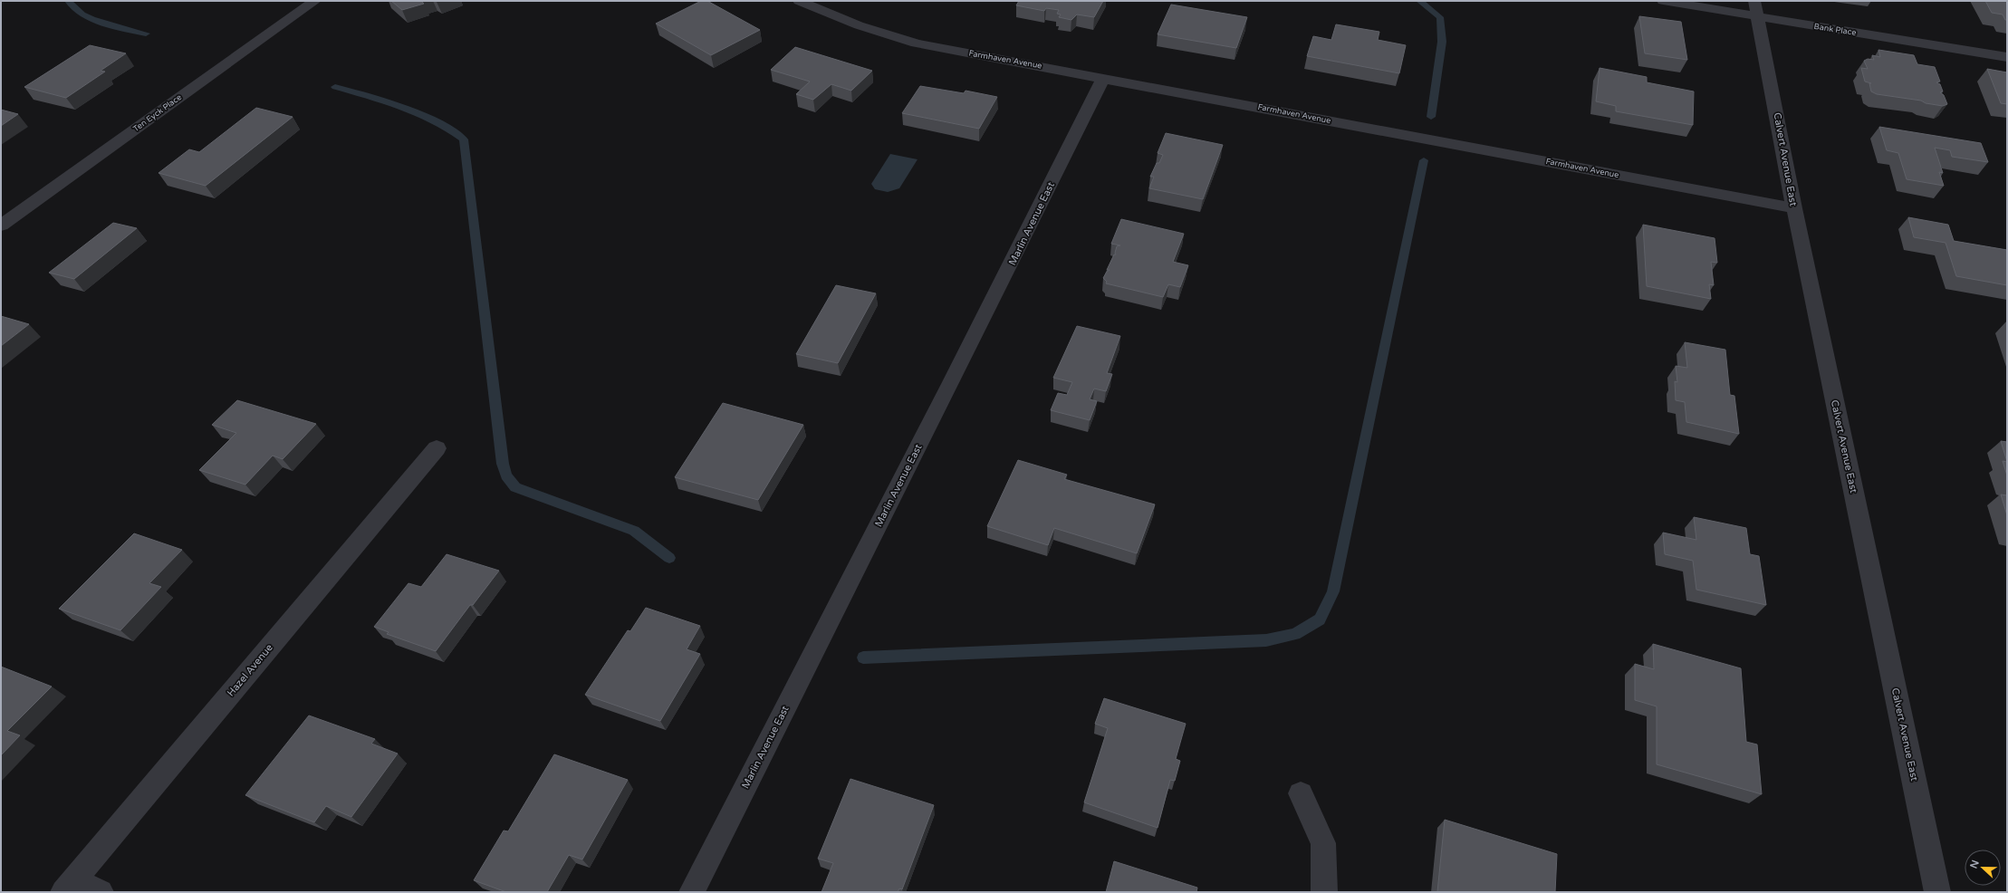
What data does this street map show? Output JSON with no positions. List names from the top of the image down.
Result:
{
  "streets": {
    "street": [
      "Bank Place",
      "Farmhaven Avenue",
      "Ten Eyck Place",
      "Calvert Avenue East",
      "Marlin Avenue East",
      "Hazel Avenue"
    ]
  },
  "crossings": [
    ["Bank Place", "Calvert Avenue East"],
    ["Farmhaven Avenue", "Calvert Avenue East"],
    ["Farmhaven Avenue", "Marlin Avenue East"]
  ],
  "north": "left"
}
